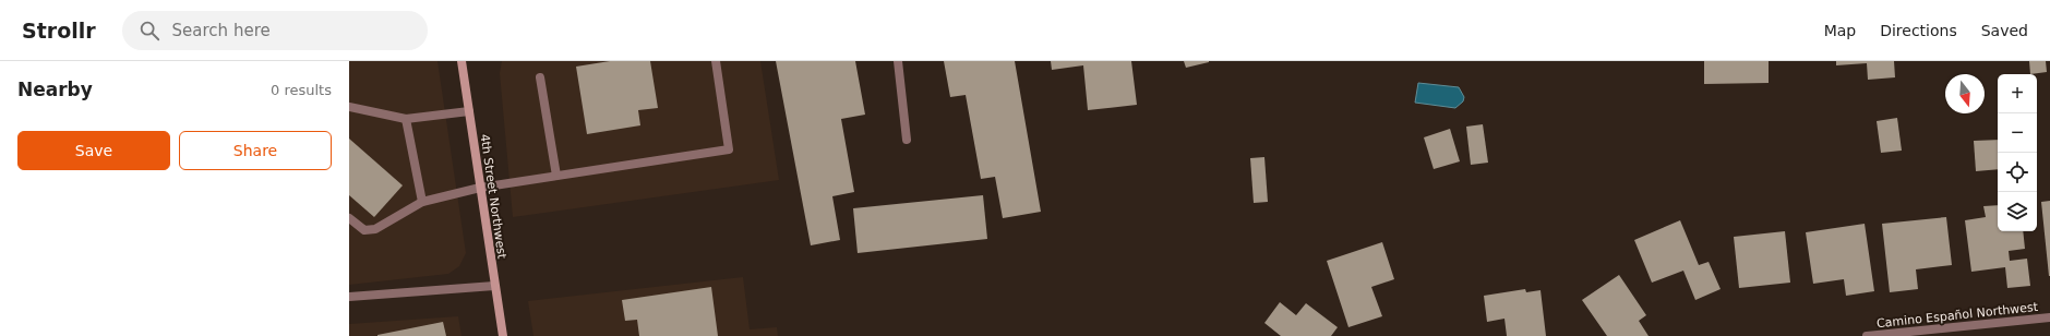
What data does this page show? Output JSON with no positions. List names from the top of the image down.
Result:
{
  "streets": {
    "main road": ["4th Street Northwest"],
    "street": ["Camino Español Northwest"]
  },
  "north": "bottom",
  "page": {
    "header": "Strollr",
    "search": "Search here",
    "nav": ["Map", "Directions", "Saved"],
    "heading": ["Nearby", "0 results"],
    "map_buttons": ["+", "−"],
    "buttons": ["Save", "Share"]
  }
}
